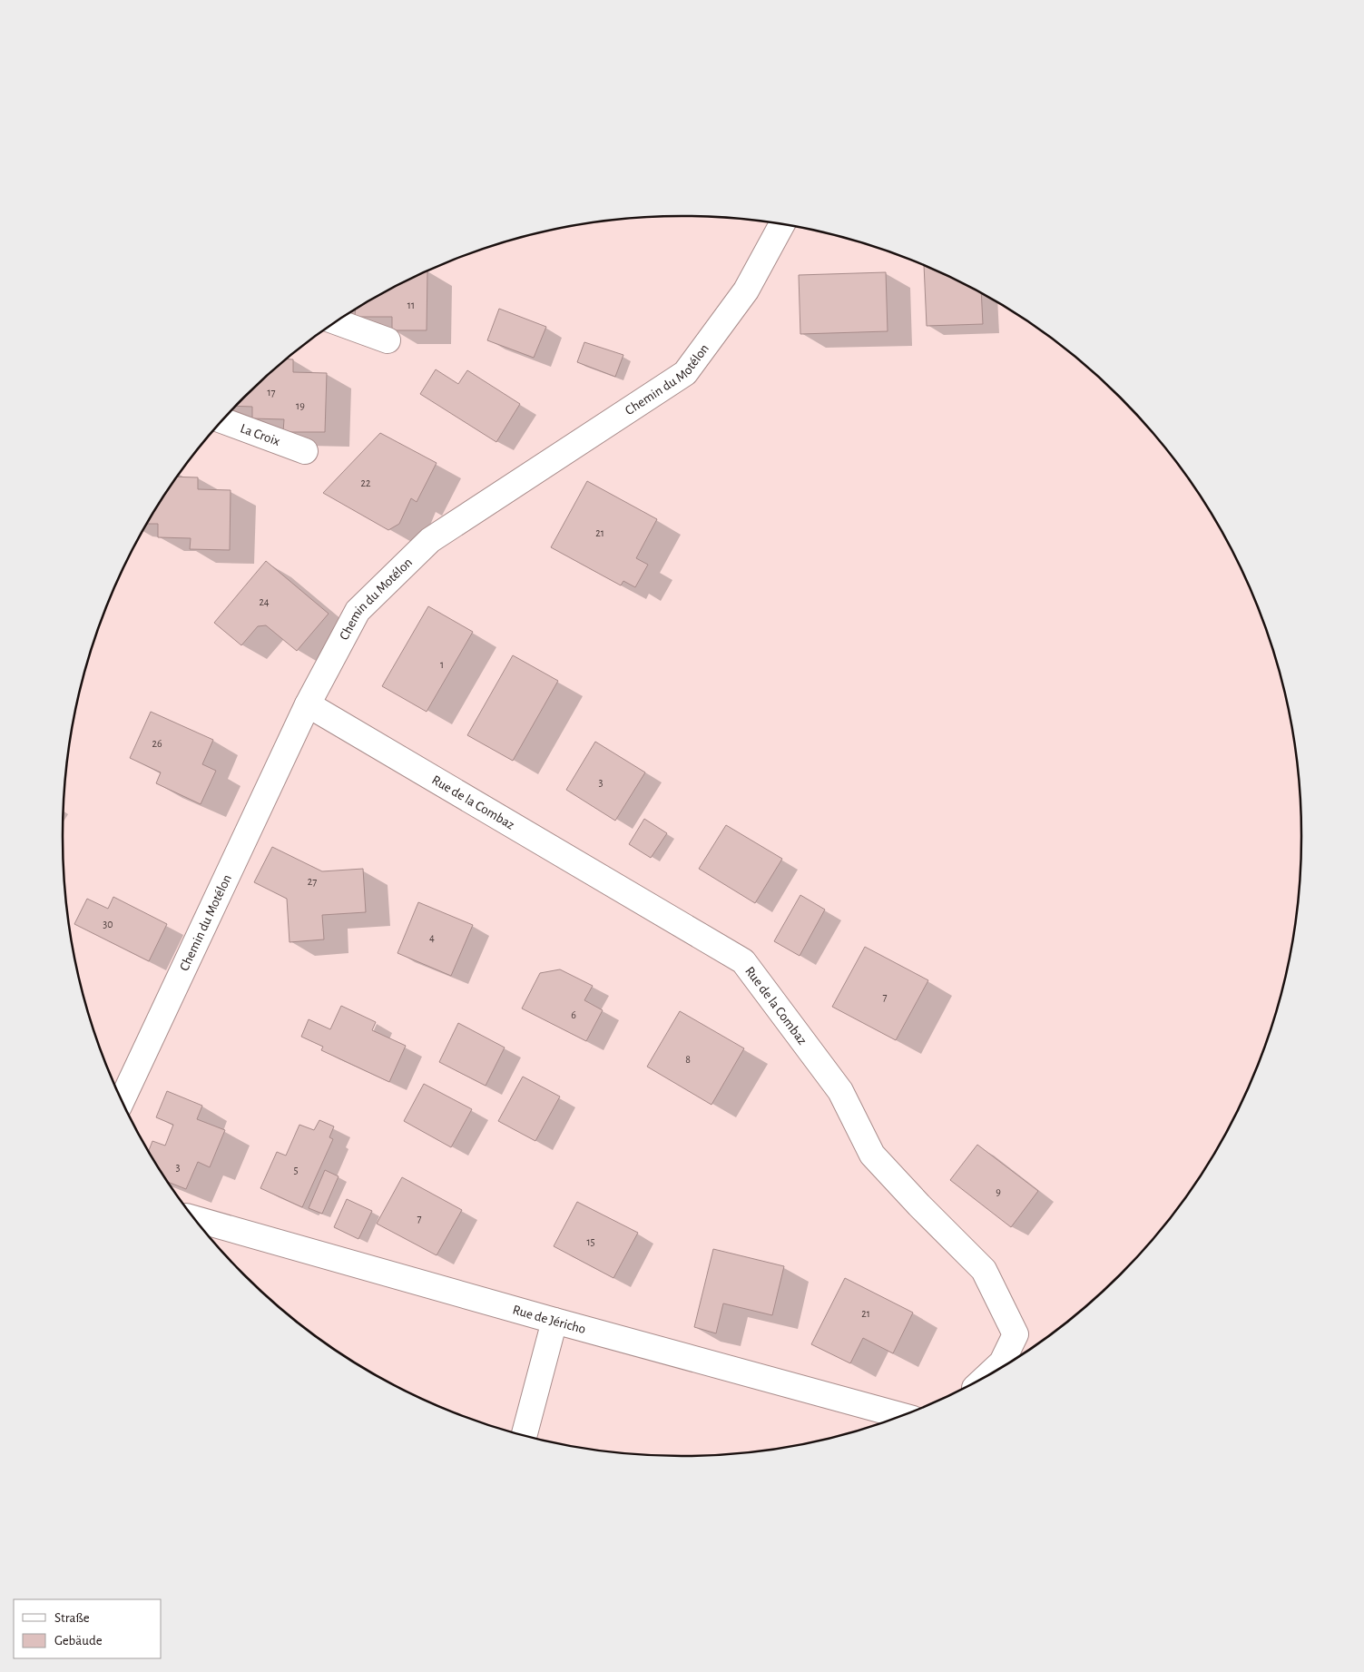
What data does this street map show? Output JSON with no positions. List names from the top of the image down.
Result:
{
  "streets": {
    "street": [
      "Chemin du Motélon",
      "La Croix",
      "Rue de la Combaz",
      "Rue de Jéricho"
    ]
  },
  "crossings": [
    ["Chemin du Motélon", "Rue de la Combaz"]
  ],
  "house_numbers": [
    "11",
    "17",
    "19",
    "22",
    "21",
    "24",
    "1",
    "26",
    "3",
    "27",
    "30",
    "4",
    "7",
    "6",
    "8",
    "3",
    "5",
    "9",
    "7",
    "15",
    "21"
  ],
  "legend": ["Straße", "Gebäude"]
}
